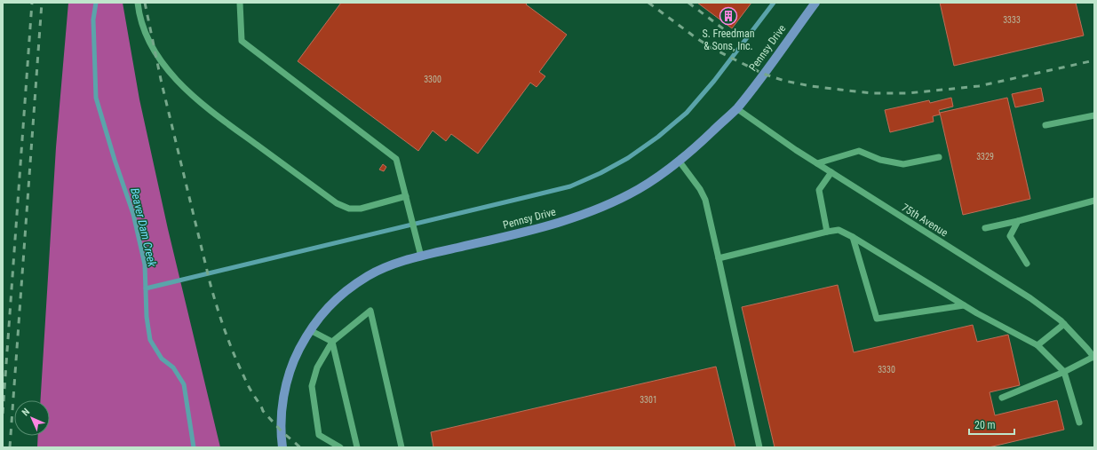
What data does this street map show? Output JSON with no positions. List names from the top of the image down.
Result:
{
  "streets": {
    "main road": ["Pennsy Drive"],
    "street": ["75th Avenue"]
  },
  "crossings": [
    ["Pennsy Drive", "75th Avenue"]
  ],
  "water": ["Beaver Dam Creek"],
  "places": {
    "building": ["S. Freedman & Sons, Inc."]
  },
  "house_numbers": [
    "3333",
    "3300",
    "3329",
    "3330",
    "3301"
  ],
  "scale_bar": "20 m",
  "north": "top left"
}
